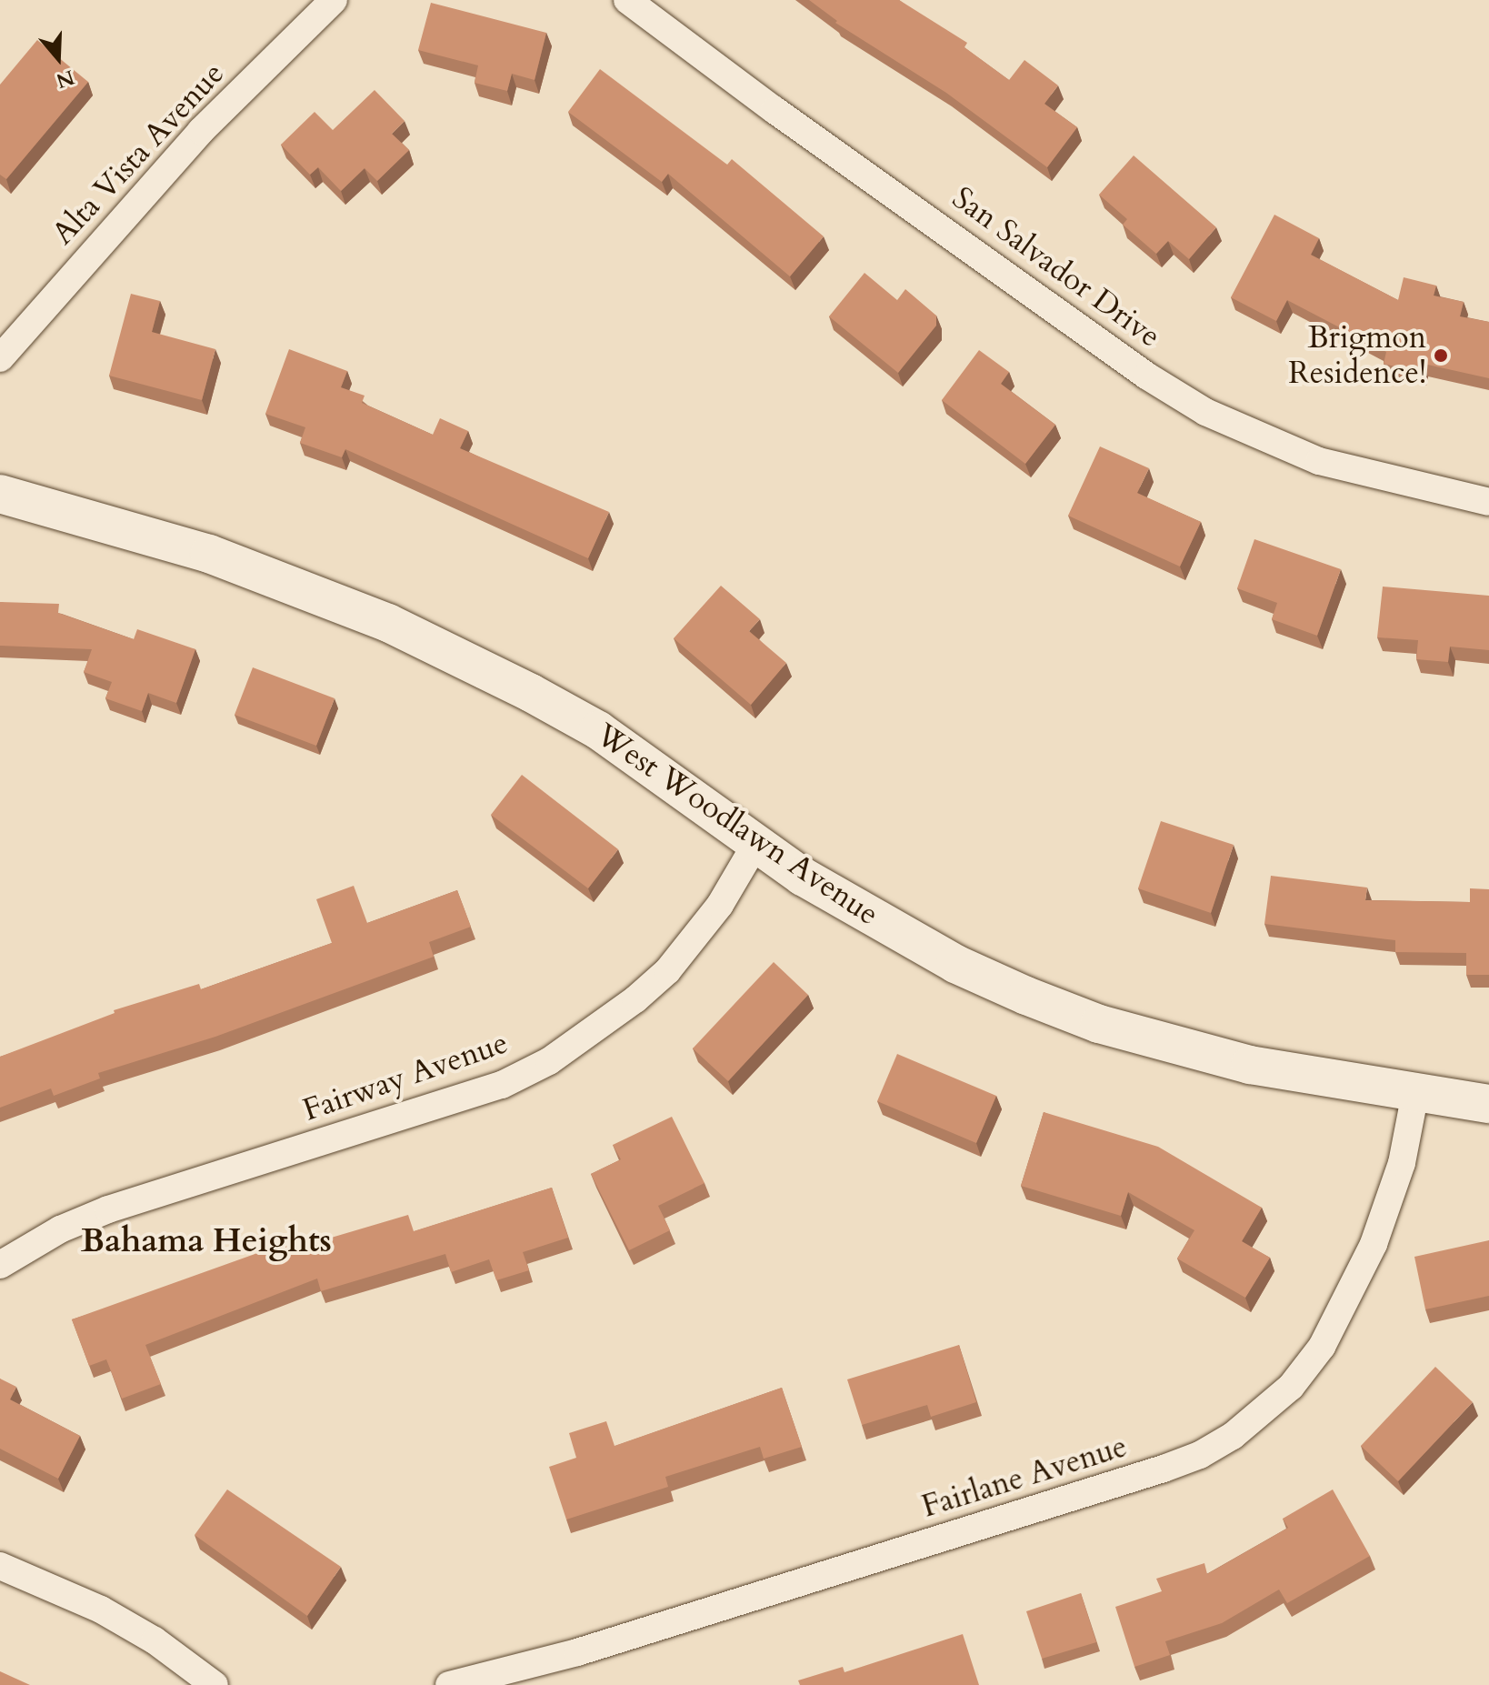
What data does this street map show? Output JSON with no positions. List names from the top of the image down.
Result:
{
  "streets": {
    "street": [
      "Alta Vista Avenue",
      "San Salvador Drive",
      "West Woodlawn Avenue",
      "Fairway Avenue",
      "Fairlane Avenue"
    ]
  },
  "crossings": [
    ["West Woodlawn Avenue", "Fairway Avenue"],
    ["West Woodlawn Avenue", "Fairlane Avenue"]
  ],
  "districts": ["Bahama Heights"],
  "places": ["Brigmon Residence!"],
  "north": "bottom"
}
